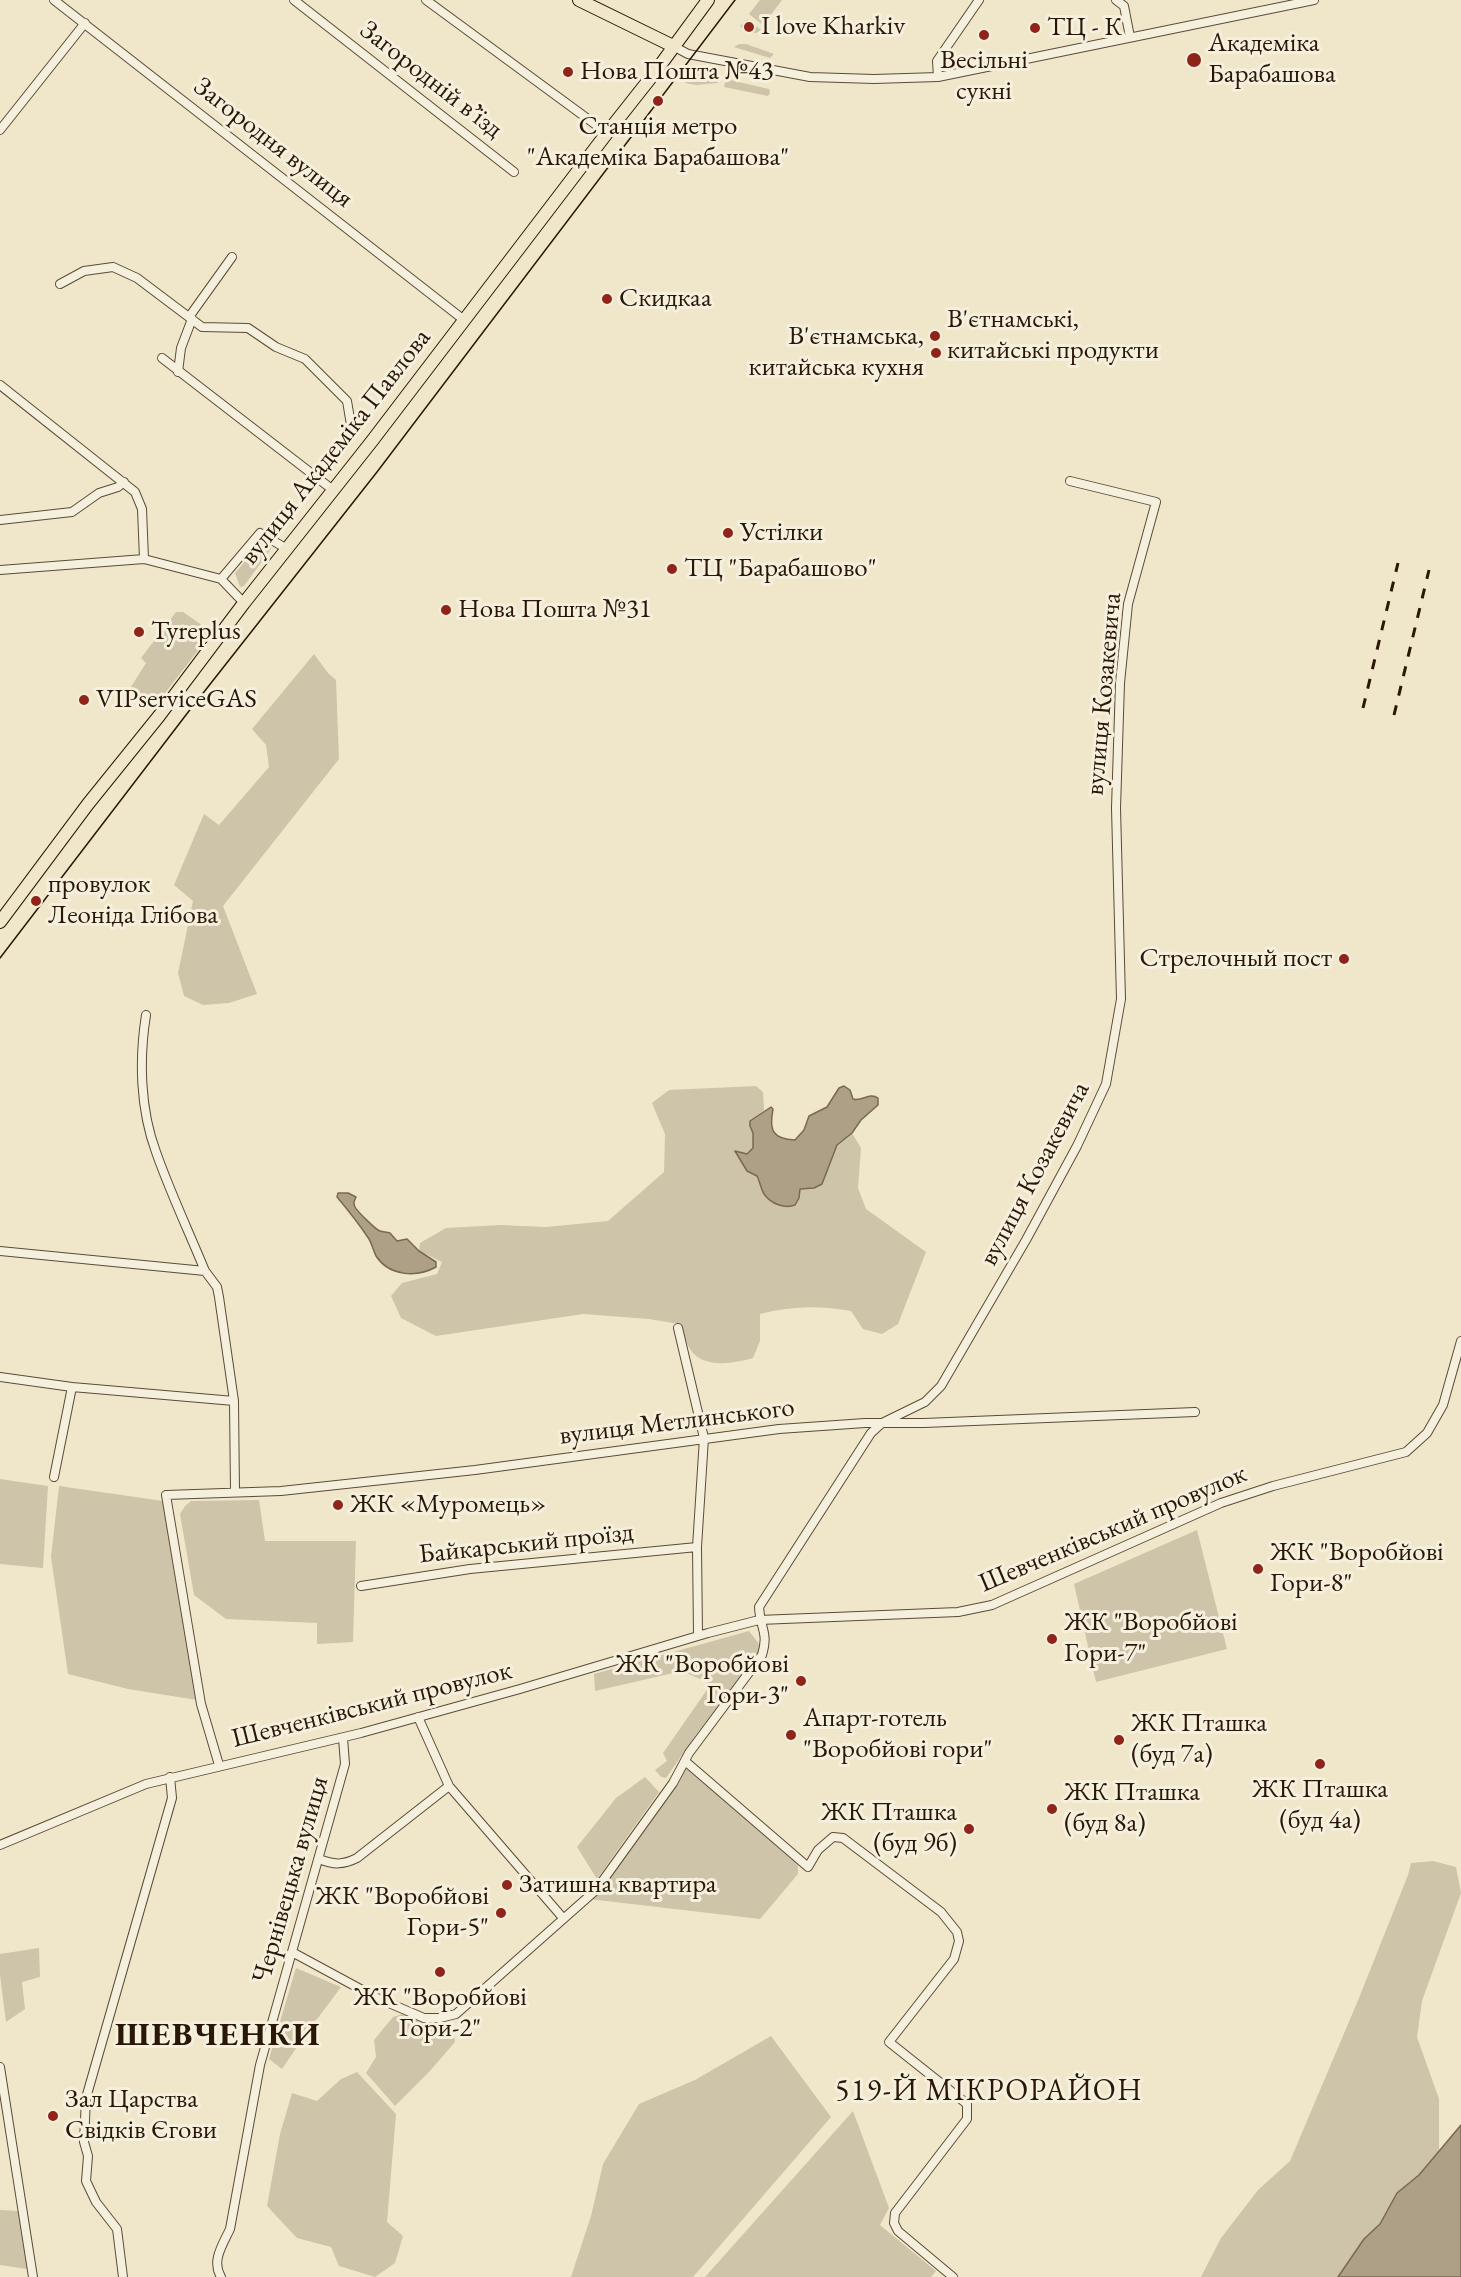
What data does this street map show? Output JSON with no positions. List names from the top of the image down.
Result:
{
  "streets": {
    "main road": ["вулиця Академіка Павлова"],
    "street": [
      "Загородній вʼїзд",
      "Загородня вулиця",
      "вулиця Козакевича",
      "вулиця Метлинського",
      "Шевченківський провулок",
      "Байкарський проїзд",
      "Чернівецька вулиця"
    ]
  },
  "crossings": [
    ["Загородня вулиця", "вулиця Академіка Павлова"],
    ["вулиця Козакевича", "вулиця Метлинського"],
    ["вулиця Козакевича", "Шевченківський провулок"],
    ["вулиця Метлинського", "Шевченківський провулок"],
    ["Шевченківський провулок", "Чернівецька вулиця"]
  ],
  "districts": ["ШЕВЧЕНКИ", "519-Й МІКРОРАЙОН"],
  "places": [
    "I love Kharkiv",
    "ТЦ - К",
    "Весільні сукні",
    "Академіка Барабашова",
    "Нова Пошта №43",
    "Станція метро \"Академіка Барабашова\"",
    "Скидкаа",
    "В'єтнамські, китайські продукти",
    "В'єтнамська, китайська кухня",
    "Устілки",
    "ТЦ \"Барабашово\"",
    "Нова Пошта №31",
    "Tyreplus",
    "VIPserviceGAS",
    "провулок Леоніда Глібова",
    "Стрелочный пост",
    "ЖК «Муромець»",
    "ЖК \"Воробйові Гори-8\"",
    "ЖК \"Воробйові Гори-7\"",
    "ЖК \"Воробйові Гори-3\"",
    "Апарт-готель \"Воробйові гори\"",
    "ЖК Пташка (буд 7а)",
    "ЖК Пташка (буд 4а)",
    "ЖК Пташка (буд 8а)",
    "ЖК Пташка (буд 9б)",
    "Затишна квартира",
    "ЖК \"Воробйові Гори-5\"",
    "ЖК \"Воробйові Гори-2\"",
    "Зал Царства Свідків Єгови"
  ]
}
